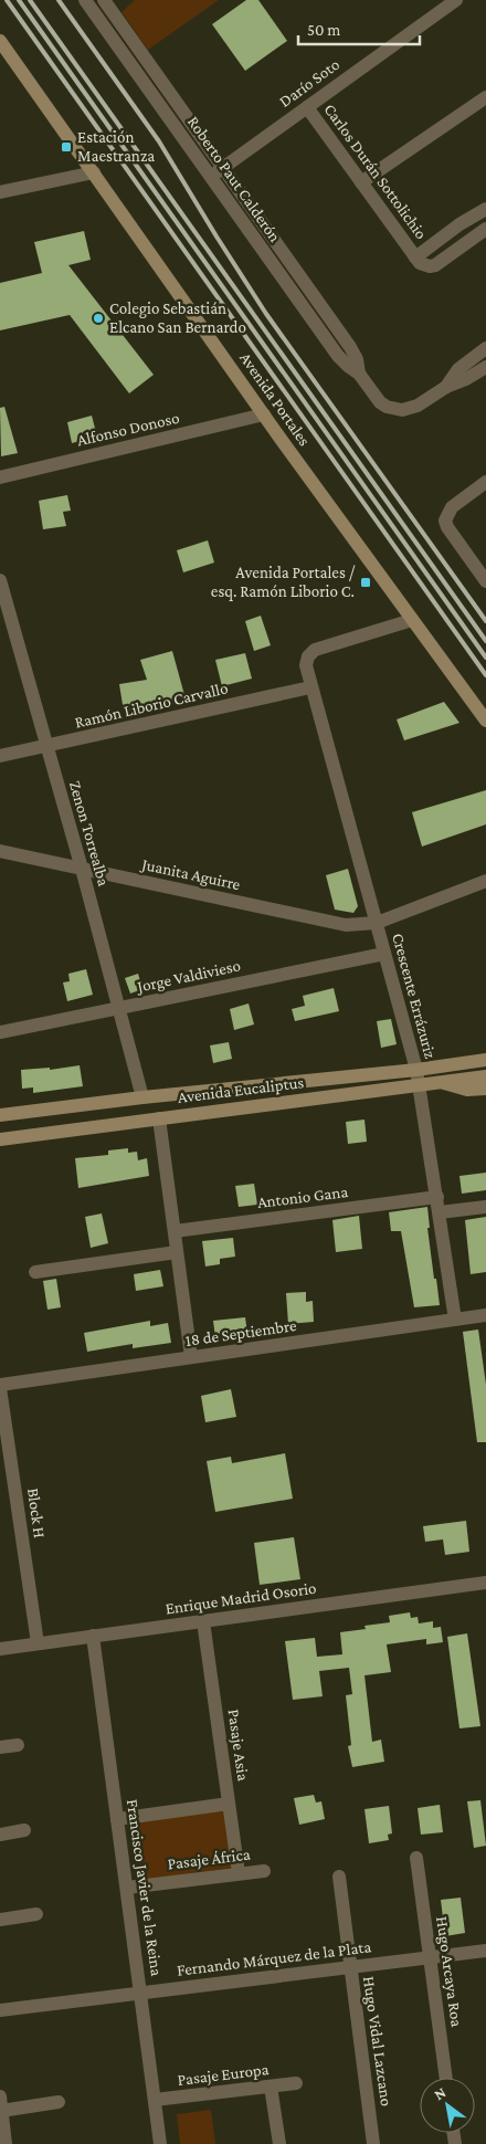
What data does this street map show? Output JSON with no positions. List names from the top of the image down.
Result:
{
  "streets": {
    "main road": ["Avenida Portales", "Avenida Eucaliptus"],
    "street": [
      "Darío Soto",
      "Carlos Durán Sottolichio",
      "Roberto Paut Calderón",
      "Alfonso Donoso",
      "Ramón Liborio Carvallo",
      "Zenon Torrealba",
      "Juanita Aguirre",
      "Jorge Valdivieso",
      "Crescente Errázuriz",
      "Antonio Gana",
      "18 de Septiembre",
      "Block H",
      "Enrique Madrid Osorio",
      "Pasaje Asia",
      "Pasaje África",
      "Francisco Javier de la Reina",
      "Fernando Márquez de la Plata",
      "Hugo Arcaya Roa",
      "Hugo Vidal Lazcano",
      "Pasaje Europa"
    ]
  },
  "crossings": [
    ["Darío Soto", "Carlos Durán Sottolichio"],
    ["Darío Soto", "Roberto Paut Calderón"],
    ["Avenida Portales", "Alfonso Donoso"],
    ["Avenida Portales", "Crescente Errázuriz"],
    ["Ramón Liborio Carvallo", "Zenon Torrealba"],
    ["Ramón Liborio Carvallo", "Crescente Errázuriz"],
    ["Zenon Torrealba", "Juanita Aguirre"],
    ["Zenon Torrealba", "Jorge Valdivieso"],
    ["Zenon Torrealba", "Avenida Eucaliptus"],
    ["Juanita Aguirre", "Crescente Errázuriz"],
    ["Jorge Valdivieso", "Crescente Errázuriz"],
    ["Crescente Errázuriz", "Avenida Eucaliptus"],
    ["Crescente Errázuriz", "Antonio Gana"],
    ["Crescente Errázuriz", "18 de Septiembre"],
    ["18 de Septiembre", "Block H"],
    ["Block H", "Enrique Madrid Osorio"],
    ["Enrique Madrid Osorio", "Pasaje Asia"],
    ["Enrique Madrid Osorio", "Francisco Javier de la Reina"],
    ["Pasaje Asia", "Pasaje África"],
    ["Pasaje África", "Francisco Javier de la Reina"],
    ["Francisco Javier de la Reina", "Fernando Márquez de la Plata"],
    ["Francisco Javier de la Reina", "Pasaje Europa"],
    ["Fernando Márquez de la Plata", "Hugo Arcaya Roa"],
    ["Fernando Márquez de la Plata", "Hugo Vidal Lazcano"]
  ],
  "places": {
    "transit": ["Estación Maestranza", "Avenida Portales / esq. Ramón Liborio C."],
    "other": ["Colegio Sebastián Elcano San Bernardo"]
  },
  "scale_bar": "50 m",
  "north": "top left"
}
